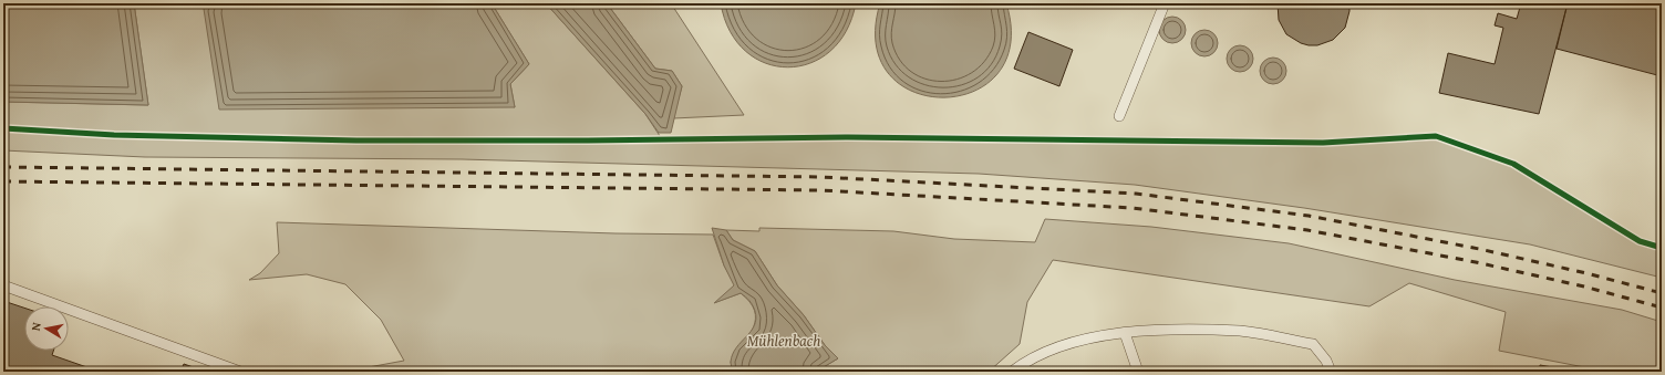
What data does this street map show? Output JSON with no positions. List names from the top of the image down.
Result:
{
  "water": ["Mühlenbach"],
  "north": "left"
}
